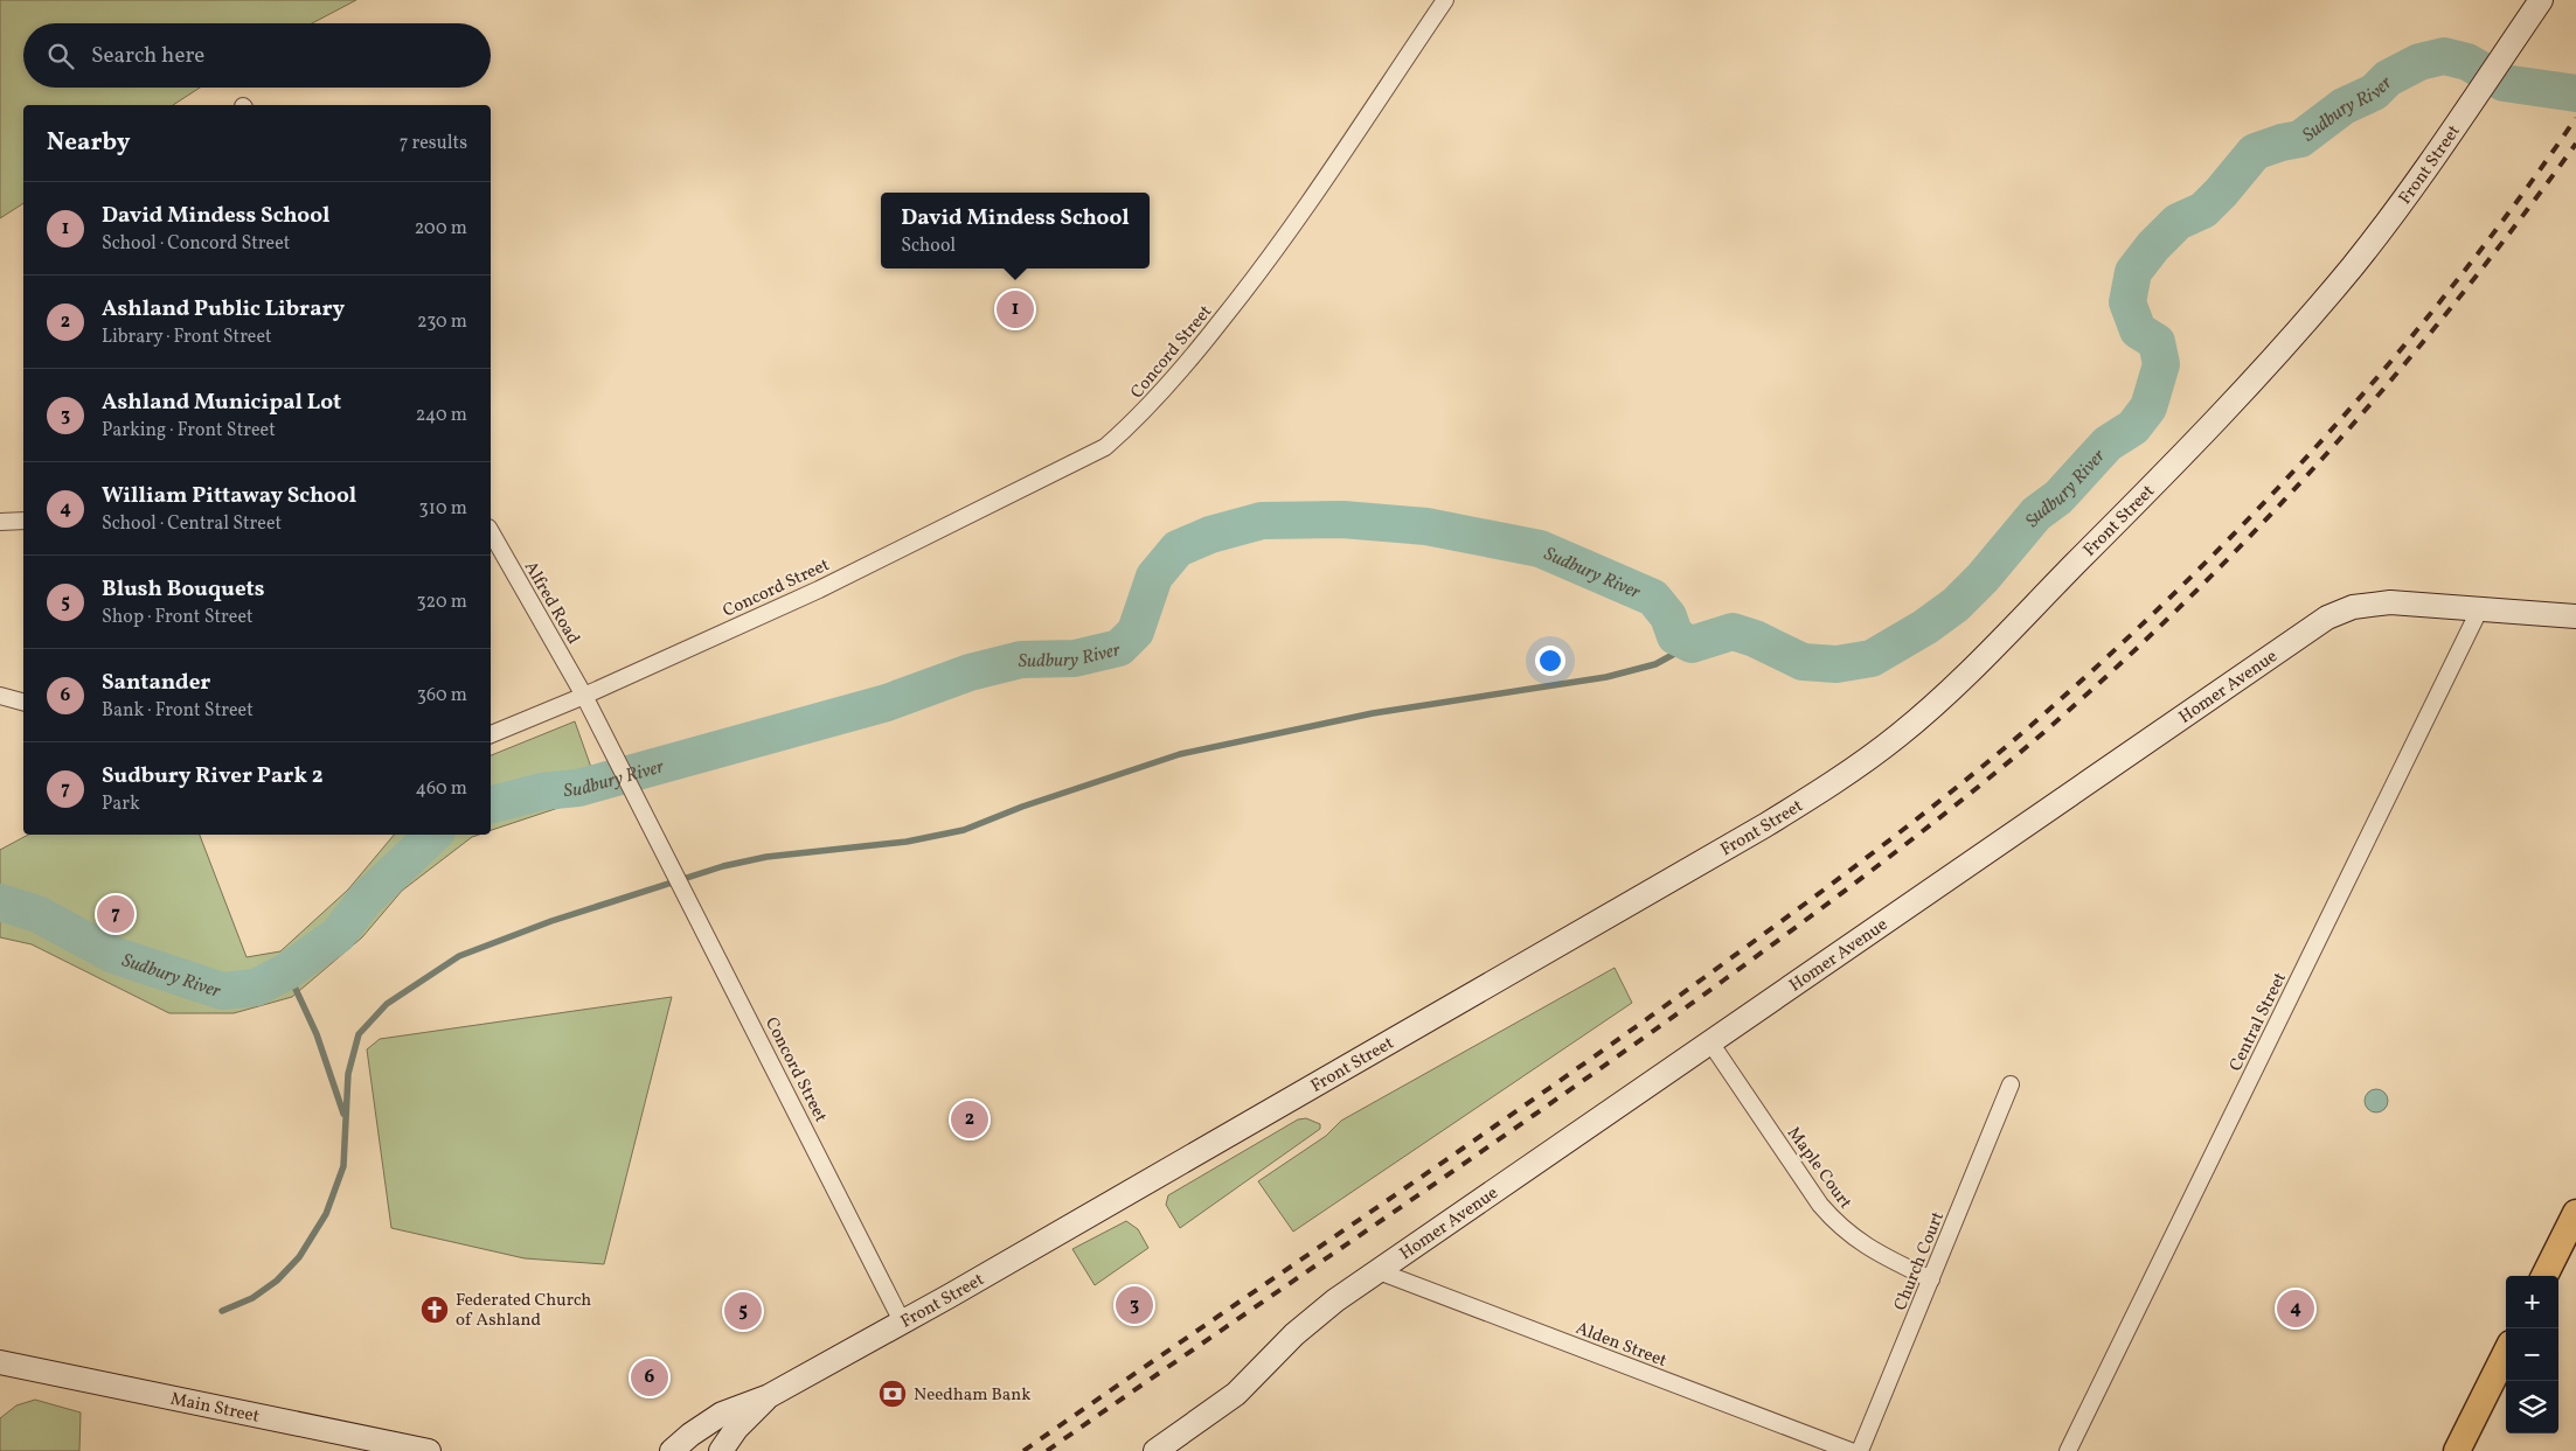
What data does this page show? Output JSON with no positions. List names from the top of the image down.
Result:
{
  "streets": {
    "street": [
      "Front Street",
      "Concord Street",
      "Alfred Road",
      "Homer Avenue",
      "Central Street",
      "Maple Court",
      "Church Court",
      "Alden Street",
      "Main Street"
    ]
  },
  "crossings": [
    ["Front Street", "Concord Street"],
    ["Concord Street", "Alfred Road"],
    ["Homer Avenue", "Central Street"],
    ["Homer Avenue", "Maple Court"],
    ["Homer Avenue", "Alden Street"],
    ["Maple Court", "Church Court"]
  ],
  "water": ["Sudbury River"],
  "places": {
    "church": ["Federated Church of Ashland"],
    "bank": ["Needham Bank"]
  },
  "page": {
    "search": "Search here",
    "heading": ["Nearby", "7 results"],
    "list": [
      {
        "mark": "1",
        "name": "David Mindess School",
        "note": "School · Concord Street",
        "value": "200 m"
      },
      {
        "mark": "2",
        "name": "Ashland Public Library",
        "note": "Library · Front Street",
        "value": "230 m"
      },
      {
        "mark": "3",
        "name": "Ashland Municipal Lot",
        "note": "Parking · Front Street",
        "value": "240 m"
      },
      {
        "mark": "4",
        "name": "William Pittaway School",
        "note": "School · Central Street",
        "value": "310 m"
      },
      {
        "mark": "5",
        "name": "Blush Bouquets",
        "note": "Shop · Front Street",
        "value": "320 m"
      },
      {
        "mark": "6",
        "name": "Santander",
        "note": "Bank · Front Street",
        "value": "360 m"
      },
      {
        "mark": "7",
        "name": "Sudbury River Park 2",
        "note": "Park",
        "value": "460 m"
      }
    ],
    "popup": ["David Mindess School", "School"],
    "pins": [
      "1",
      "7",
      "2",
      "3",
      "4",
      "5",
      "6"
    ],
    "map_buttons": ["+", "−"]
  }
}
